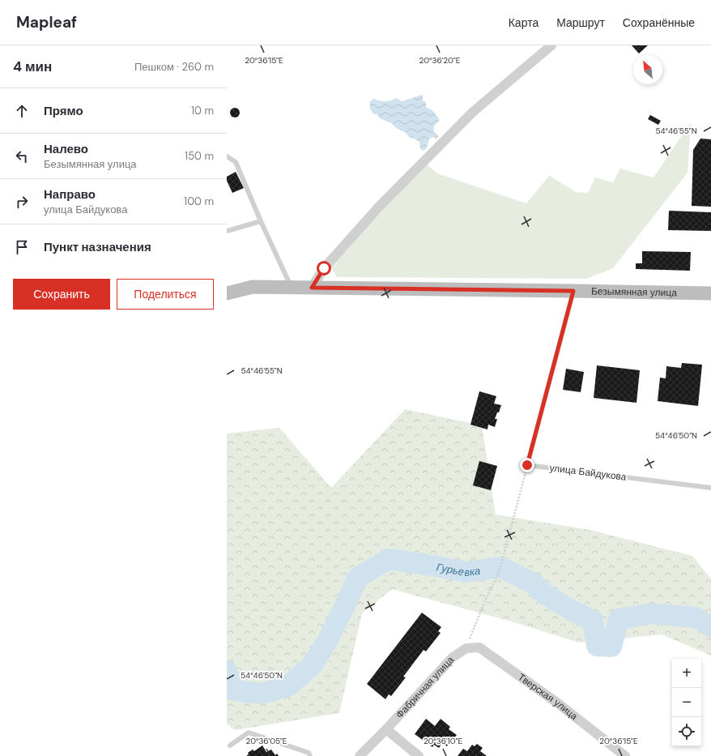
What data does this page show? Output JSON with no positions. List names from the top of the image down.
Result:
{
  "streets": {
    "main road": ["Безымянная улица"],
    "street": ["Фабричная улица", "Тверская улица"],
    "lane": ["улица Байдукова"]
  },
  "crossings": [
    ["Фабричная улица", "Тверская улица"]
  ],
  "water": ["Гурьевка"],
  "north": "top left",
  "page": {
    "header": "Mapleaf",
    "nav": ["Карта", "Маршрут", "Сохранённые"],
    "heading": ["4 мин", "Пешком · 260 m"],
    "list": [
      ["Прямо", "10 m"],
      ["Налево", "Безымянная улица", "150 m"],
      ["Направо", "улица Байдукова", "100 m"],
      "Пункт назначения"
    ],
    "buttons": ["Сохранить", "Поделиться"],
    "map_buttons": ["+", "−"]
  },
  "coordinates": [
    "20°36'15\"E",
    "20°36'20\"E",
    "54°46'55\"N",
    "54°46'50\"N",
    "20°36'05\"E",
    "20°36'10\"E"
  ]
}
